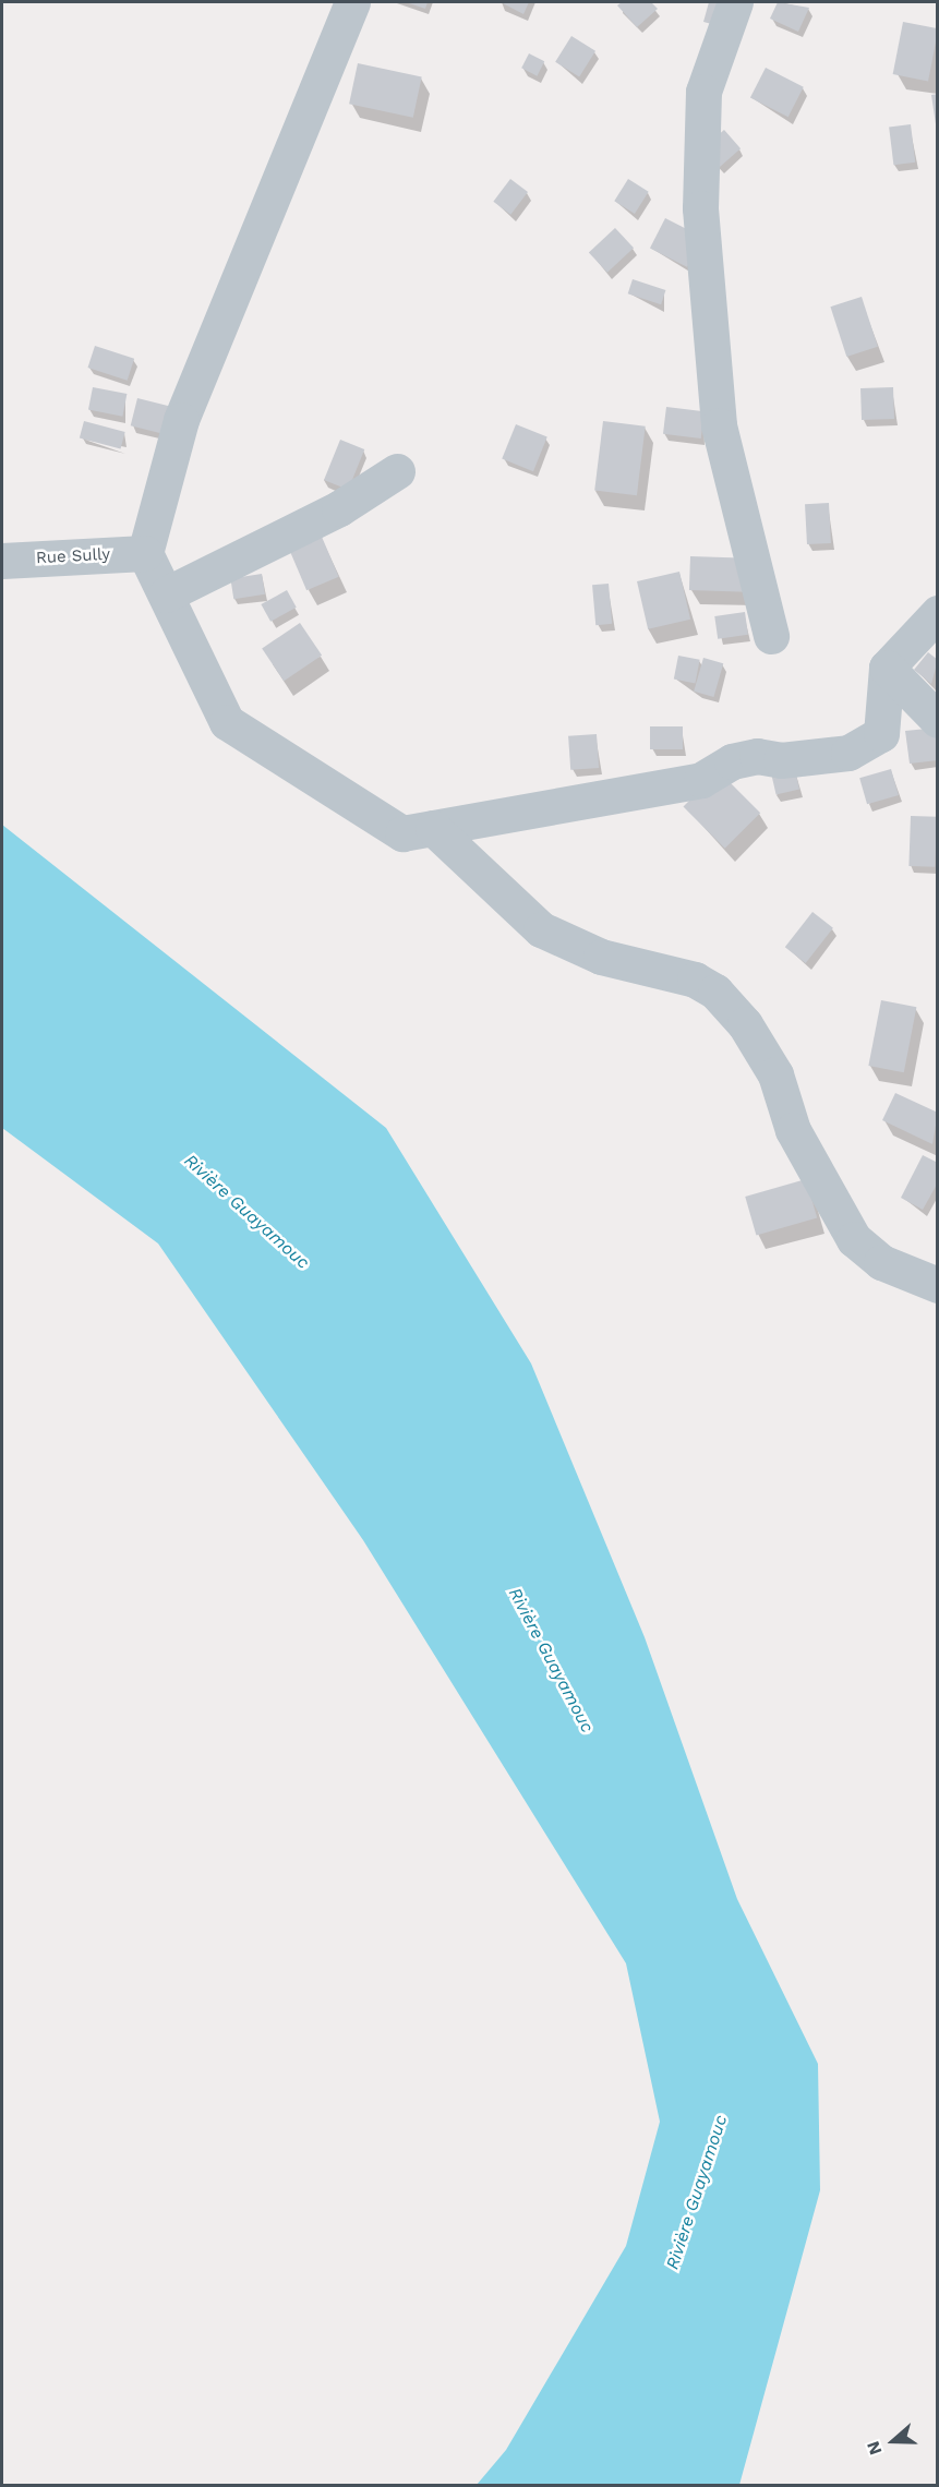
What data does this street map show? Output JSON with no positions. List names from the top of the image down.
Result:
{
  "streets": {
    "street": ["Rue Sully"]
  },
  "water": ["Rivière Guayamouc"],
  "north": "left"
}
